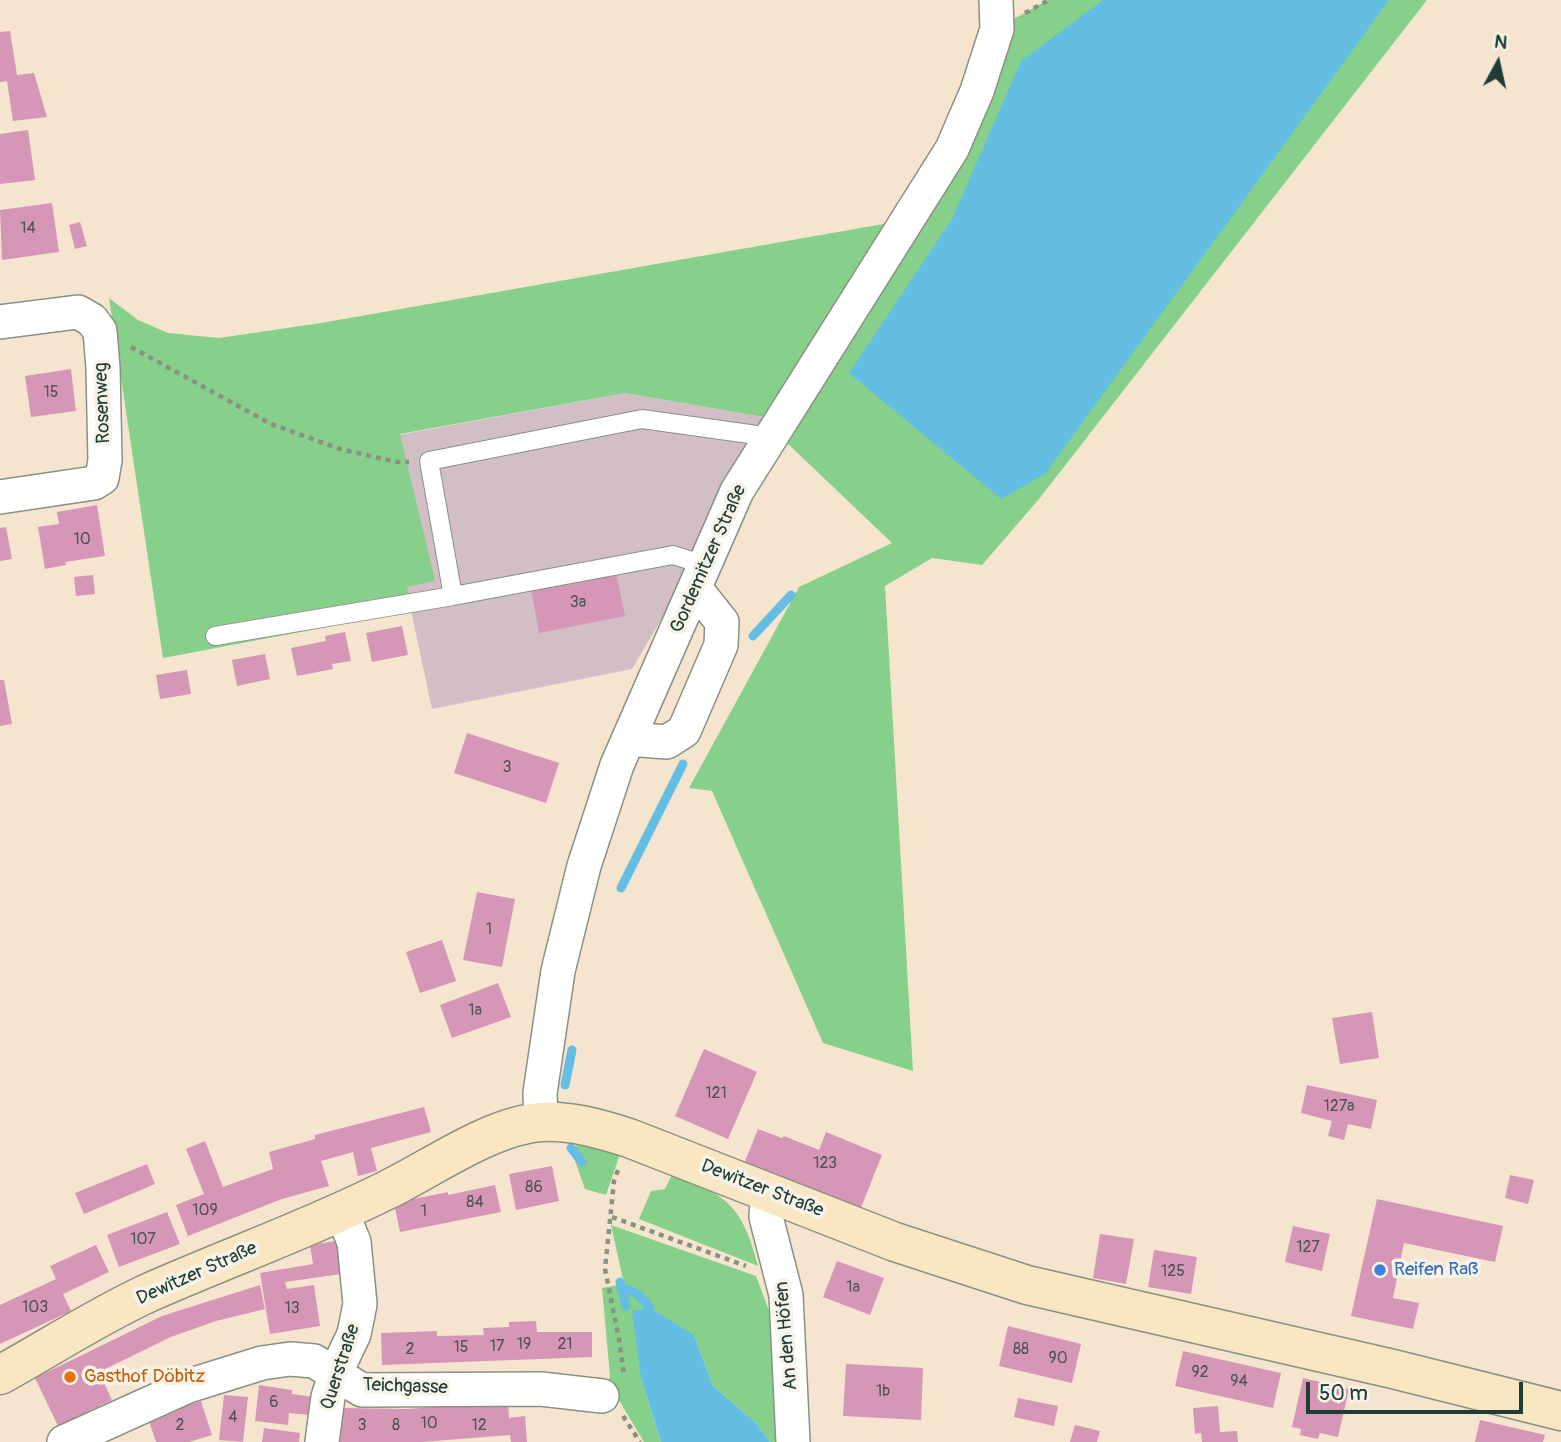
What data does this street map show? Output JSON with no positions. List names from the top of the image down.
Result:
{
  "streets": {
    "street": [
      "Rosenweg",
      "Gordemitzer Straße",
      "Dewitzer Straße",
      "An den Höfen",
      "Querstraße",
      "Teichgasse"
    ]
  },
  "crossings": [
    ["Gordemitzer Straße", "Dewitzer Straße"],
    ["Dewitzer Straße", "An den Höfen"],
    ["Dewitzer Straße", "Querstraße"],
    ["Querstraße", "Teichgasse"]
  ],
  "places": ["Reifen Raß", "Gasthof Döbitz"],
  "house_numbers": [
    "14",
    "15",
    "10",
    "3a",
    "3",
    "1",
    "1a",
    "121",
    "127a",
    "123",
    "86",
    "84",
    "109",
    "1",
    "107",
    "127",
    "125",
    "1a",
    "103",
    "13",
    "19",
    "21",
    "17",
    "15",
    "2",
    "88",
    "90",
    "92",
    "94",
    "1b",
    "6",
    "4",
    "10",
    "2",
    "3",
    "8",
    "12"
  ],
  "scale_bar": "50 m",
  "north": "top"
}
